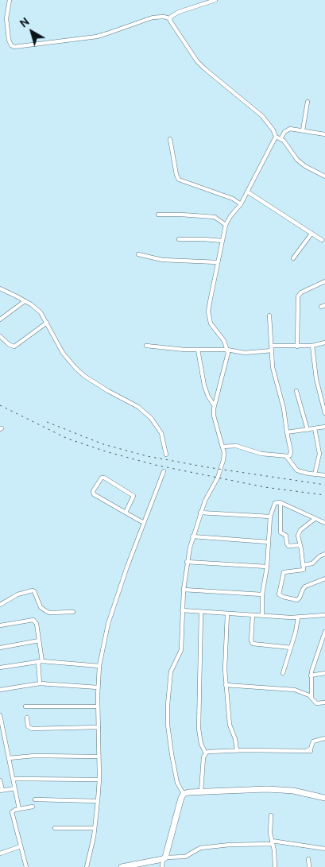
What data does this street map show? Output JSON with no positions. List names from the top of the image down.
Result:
{
  "north": "top left"
}
